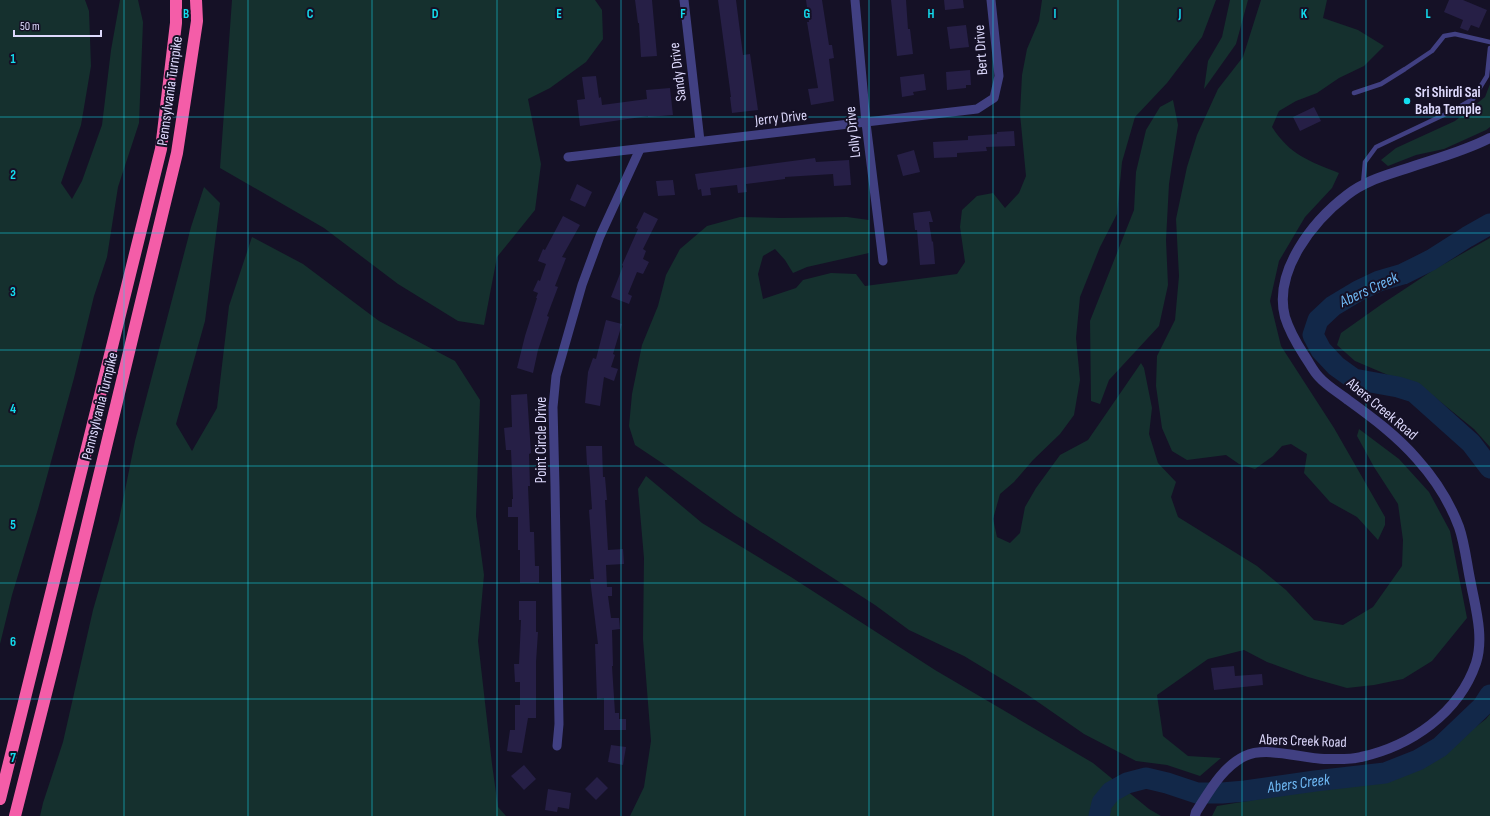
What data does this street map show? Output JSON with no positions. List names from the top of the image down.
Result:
{
  "streets": {
    "highway": ["Pennsylvania Turnpike"],
    "street": [
      "Bert Drive",
      "Sandy Drive",
      "Jerry Drive",
      "Lolly Drive",
      "Abers Creek Road",
      "Point Circle Drive"
    ]
  },
  "crossings": [
    ["Bert Drive", "Jerry Drive"],
    ["Sandy Drive", "Jerry Drive"],
    ["Jerry Drive", "Lolly Drive"],
    ["Jerry Drive", "Point Circle Drive"]
  ],
  "water": ["Abers Creek"],
  "places": ["Sri Shirdi Sai Baba Temple"],
  "scale_bar": "50 m",
  "grid": {
    "columns": [
      "B",
      "C",
      "D",
      "E",
      "F",
      "G",
      "H",
      "I",
      "J",
      "K",
      "L"
    ],
    "rows": [
      "1",
      "2",
      "3",
      "4",
      "5",
      "6",
      "7"
    ]
  }
}
